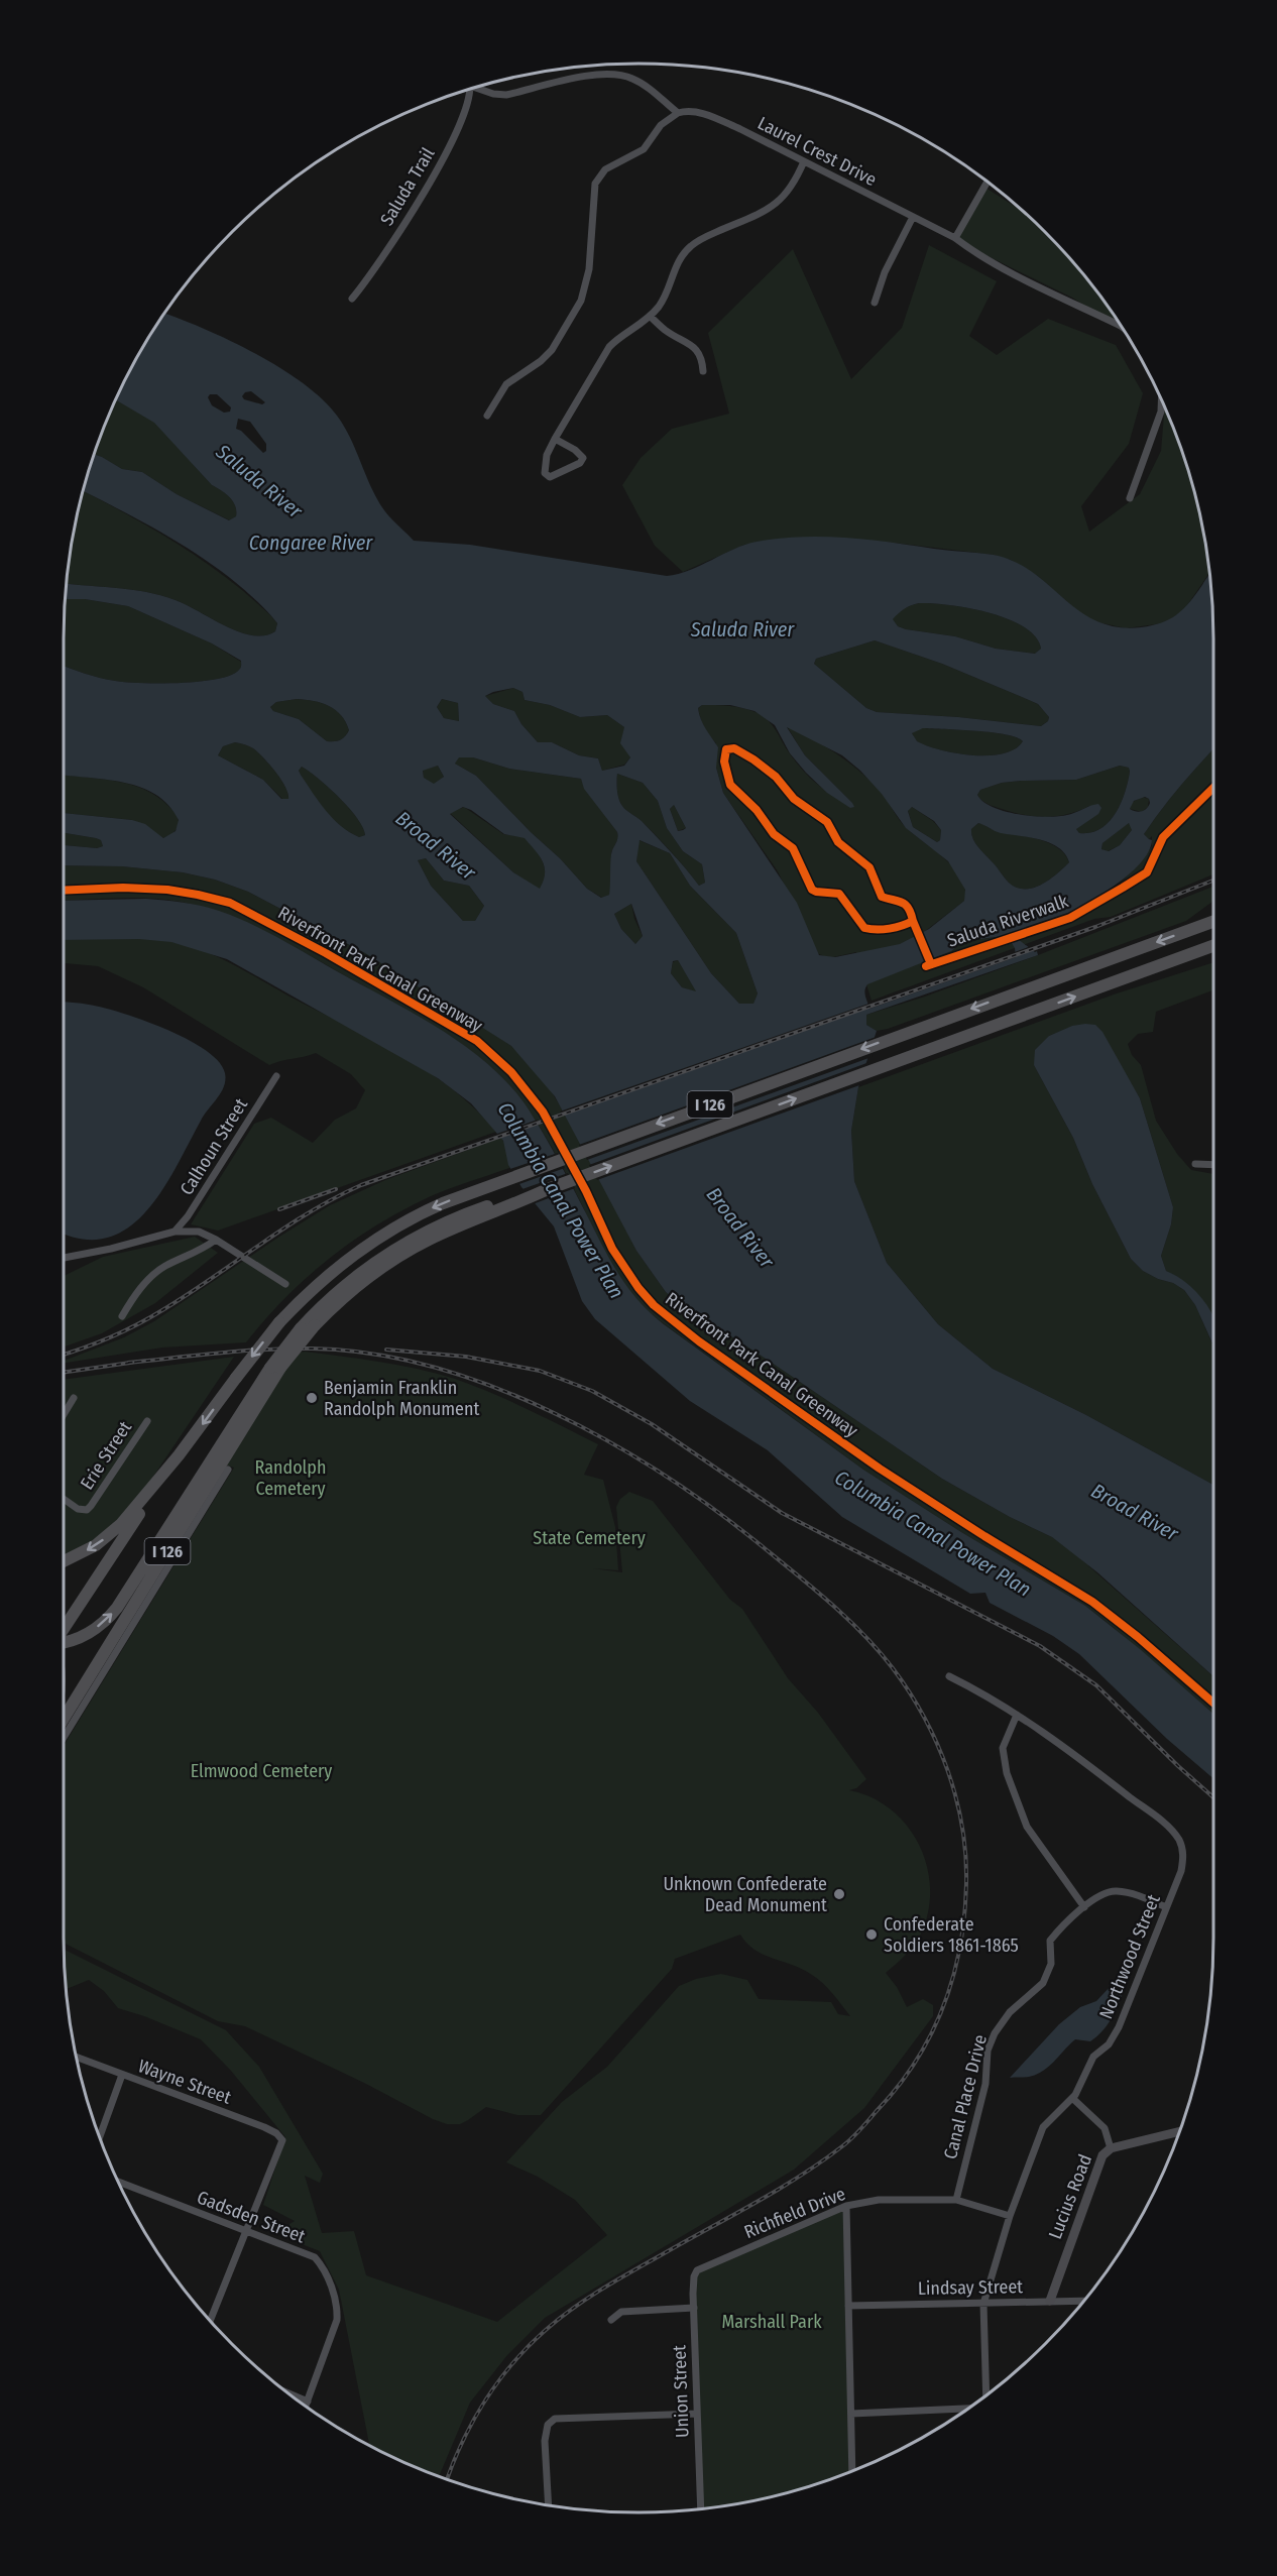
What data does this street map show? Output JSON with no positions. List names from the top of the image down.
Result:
{
  "streets": {
    "highway": ["I 126"],
    "street": [
      "Laurel Crest Drive",
      "Saluda Trail",
      "Calhoun Street",
      "Erie Street",
      "Northwood Street",
      "Wayne Street",
      "Canal Place Drive",
      "Lucius Road",
      "Richfield Drive",
      "Gadsden Street",
      "Lindsay Street",
      "Union Street"
    ],
    "cycle path": ["Saluda Riverwalk", "Riverfront Park Canal Greenway"]
  },
  "crossings": [
    ["Northwood Street", "Canal Place Drive"],
    ["Northwood Street", "Richfield Drive"],
    ["Northwood Street", "Lindsay Street"],
    ["Wayne Street", "Gadsden Street"],
    ["Canal Place Drive", "Richfield Drive"],
    ["Lucius Road", "Lindsay Street"],
    ["Richfield Drive", "Union Street"]
  ],
  "water": [
    "Saluda River",
    "Congaree River",
    "Broad River",
    "Columbia Canal Power Plan"
  ],
  "parks": [
    "Randolph Cemetery",
    "State Cemetery",
    "Elmwood Cemetery",
    "Marshall Park"
  ],
  "places": ["Benjamin Franklin Randolph Monument", "Unknown Confederate Dead Monument", "Confederate Soldiers 1861-1865"]
}
